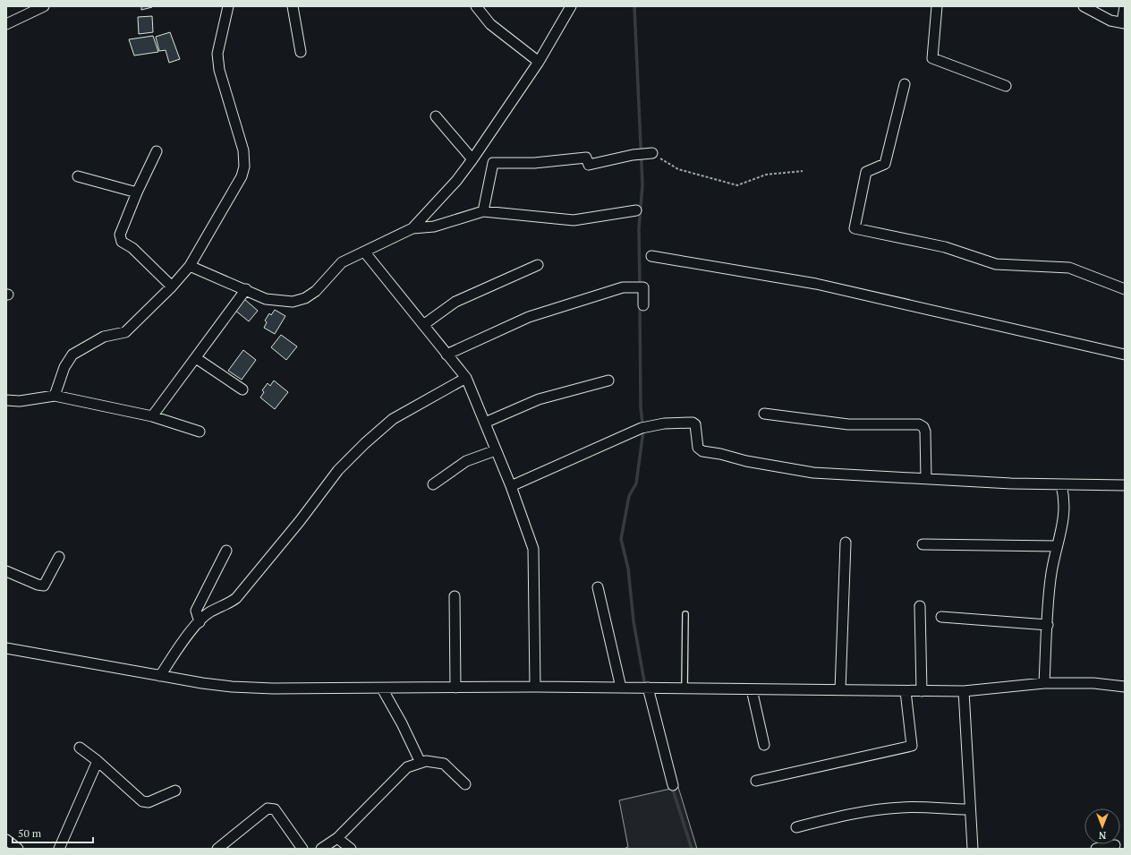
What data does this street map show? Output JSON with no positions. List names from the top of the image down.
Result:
{
  "scale_bar": "50 m",
  "north": "bottom"
}
